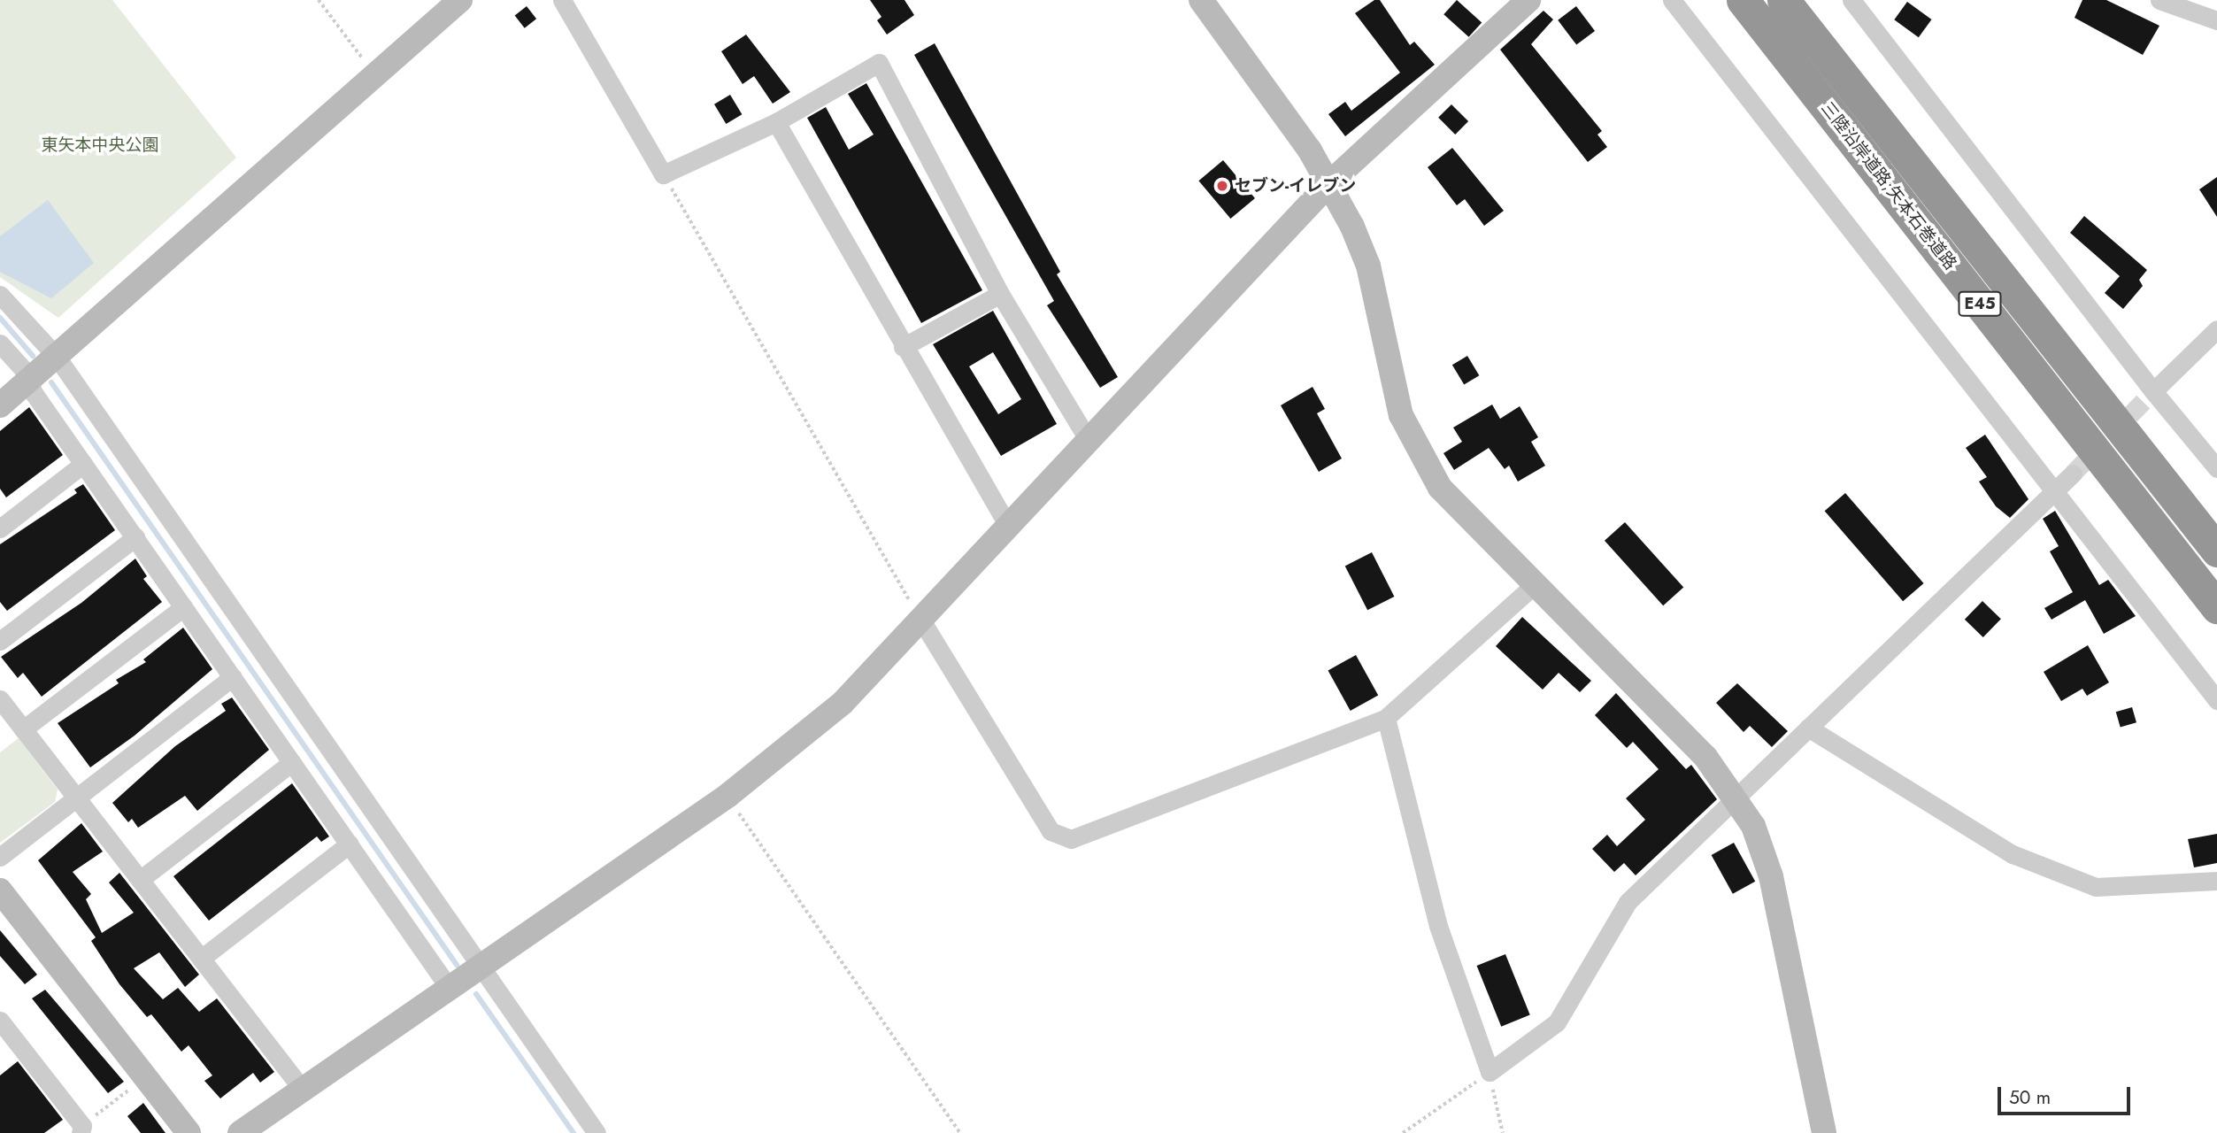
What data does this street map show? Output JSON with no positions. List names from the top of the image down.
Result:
{
  "streets": {
    "highway": ["三陸沿岸道路;矢本石巻道路", "E45"]
  },
  "parks": ["東矢本中央公園"],
  "places": ["セブン-イレブン"],
  "scale_bar": "50 m"
}
